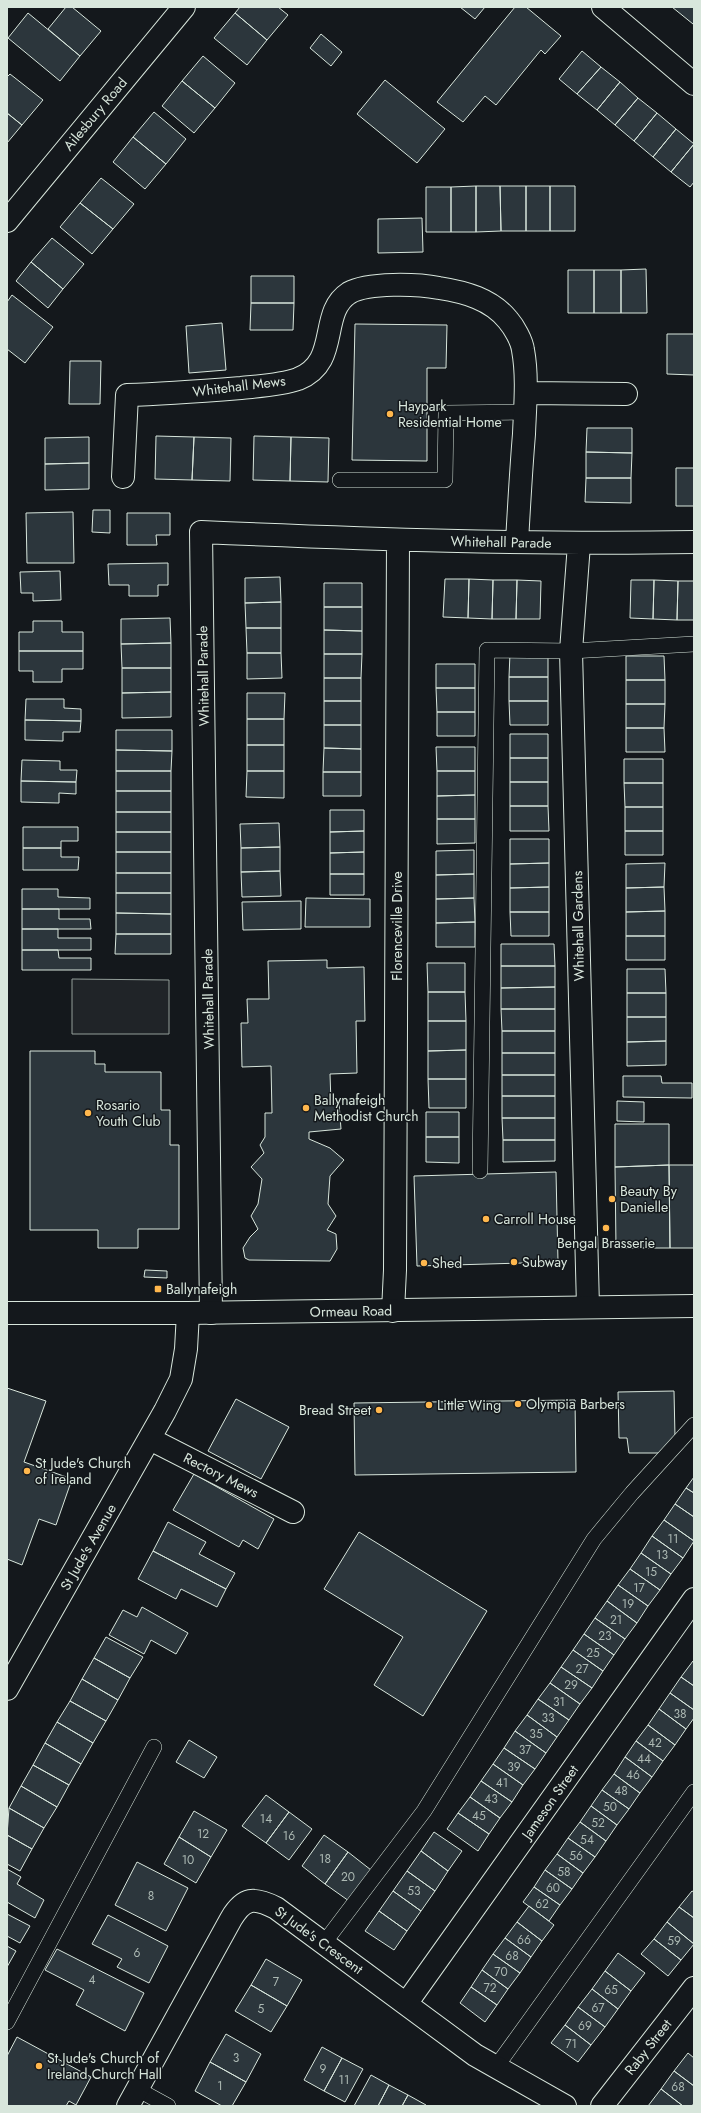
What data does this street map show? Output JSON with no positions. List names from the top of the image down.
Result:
{
  "streets": {
    "street": [
      "Ailesbury Road",
      "Whitehall Mews",
      "Whitehall Parade",
      "Florenceville Drive",
      "Whitehall Gardens",
      "Ormeau Road",
      "Rectory Mews",
      "St Jude's Avenue",
      "Jameson Street",
      "St Jude's Crescent",
      "Raby Street"
    ]
  },
  "crossings": [
    ["Whitehall Mews", "Whitehall Parade"],
    ["Whitehall Parade", "Florenceville Drive"],
    ["Whitehall Parade", "Whitehall Gardens"],
    ["Whitehall Parade", "Ormeau Road"],
    ["Florenceville Drive", "Ormeau Road"],
    ["Whitehall Gardens", "Ormeau Road"],
    ["Ormeau Road", "St Jude's Avenue"],
    ["Rectory Mews", "St Jude's Avenue"],
    ["Jameson Street", "St Jude's Crescent"]
  ],
  "places": {
    "other": [
      "Haypark Residential Home",
      "Ballynafeigh Methodist Church",
      "Rosario Youth Club",
      "Beauty By Danielle",
      "Carroll House",
      "Bengal Brasserie",
      "Subway",
      "Shed",
      "Olympia Barbers",
      "Little Wing",
      "Bread Street",
      "St Jude's Church of Ireland",
      "St Jude's Church of Ireland Church Hall"
    ],
    "transit": ["Ballynafeigh"]
  },
  "house_numbers": [
    "11",
    "13",
    "15",
    "17",
    "19",
    "21",
    "23",
    "25",
    "27",
    "29",
    "31",
    "38",
    "33",
    "35",
    "42",
    "37",
    "44",
    "39",
    "46",
    "41",
    "48",
    "43",
    "50",
    "45",
    "14",
    "52",
    "12",
    "16",
    "54",
    "56",
    "18",
    "10",
    "58",
    "20",
    "60",
    "53",
    "8",
    "62",
    "66",
    "59",
    "6",
    "68",
    "70",
    "4",
    "7",
    "72",
    "65",
    "67",
    "5",
    "69",
    "71",
    "3",
    "9",
    "11",
    "1",
    "68"
  ]
}
